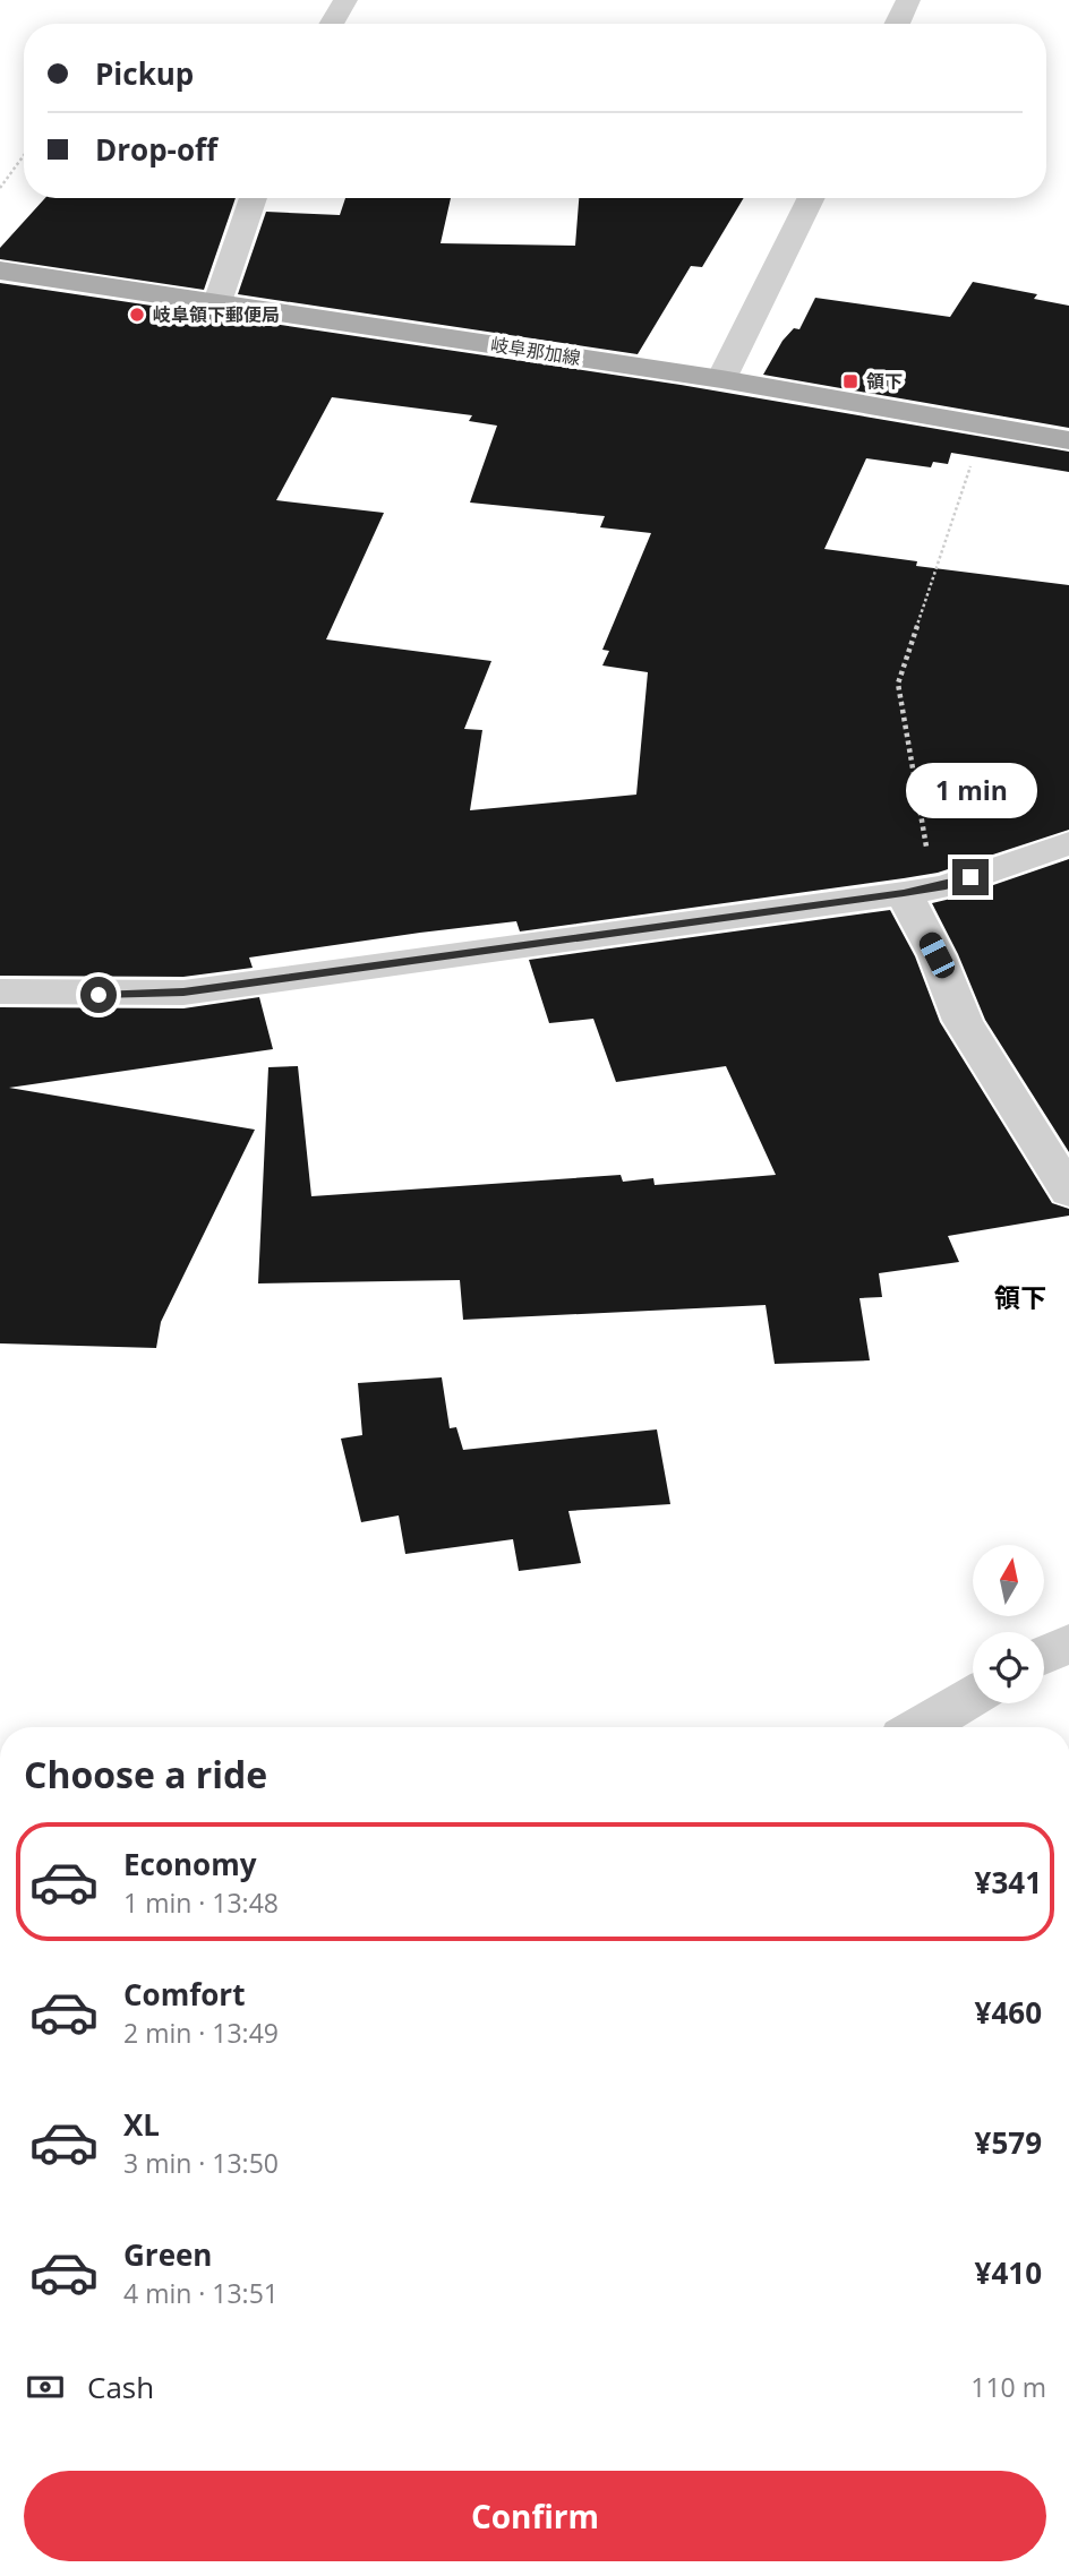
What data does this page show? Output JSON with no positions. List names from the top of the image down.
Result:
{
  "streets": {
    "main road": ["岐阜那加線"]
  },
  "districts": ["領下"],
  "places": {
    "other": ["岐阜領下郵便局"],
    "transit": ["領下"]
  },
  "north": "top",
  "page": {
    "banner": ["Pickup", "Drop-off"],
    "bubble": "1 min",
    "heading": "Choose a ride",
    "list": [
      {
        "name": "Economy",
        "note": "1 min · 13:48",
        "value": "¥341"
      },
      {
        "name": "Comfort",
        "note": "2 min · 13:49",
        "value": "¥460"
      },
      {
        "name": "XL",
        "note": "3 min · 13:50",
        "value": "¥579"
      },
      {
        "name": "Green",
        "note": "4 min · 13:51",
        "value": "¥410"
      }
    ],
    "pay": ["Cash", "110 m"],
    "buttons": "Confirm"
  }
}
